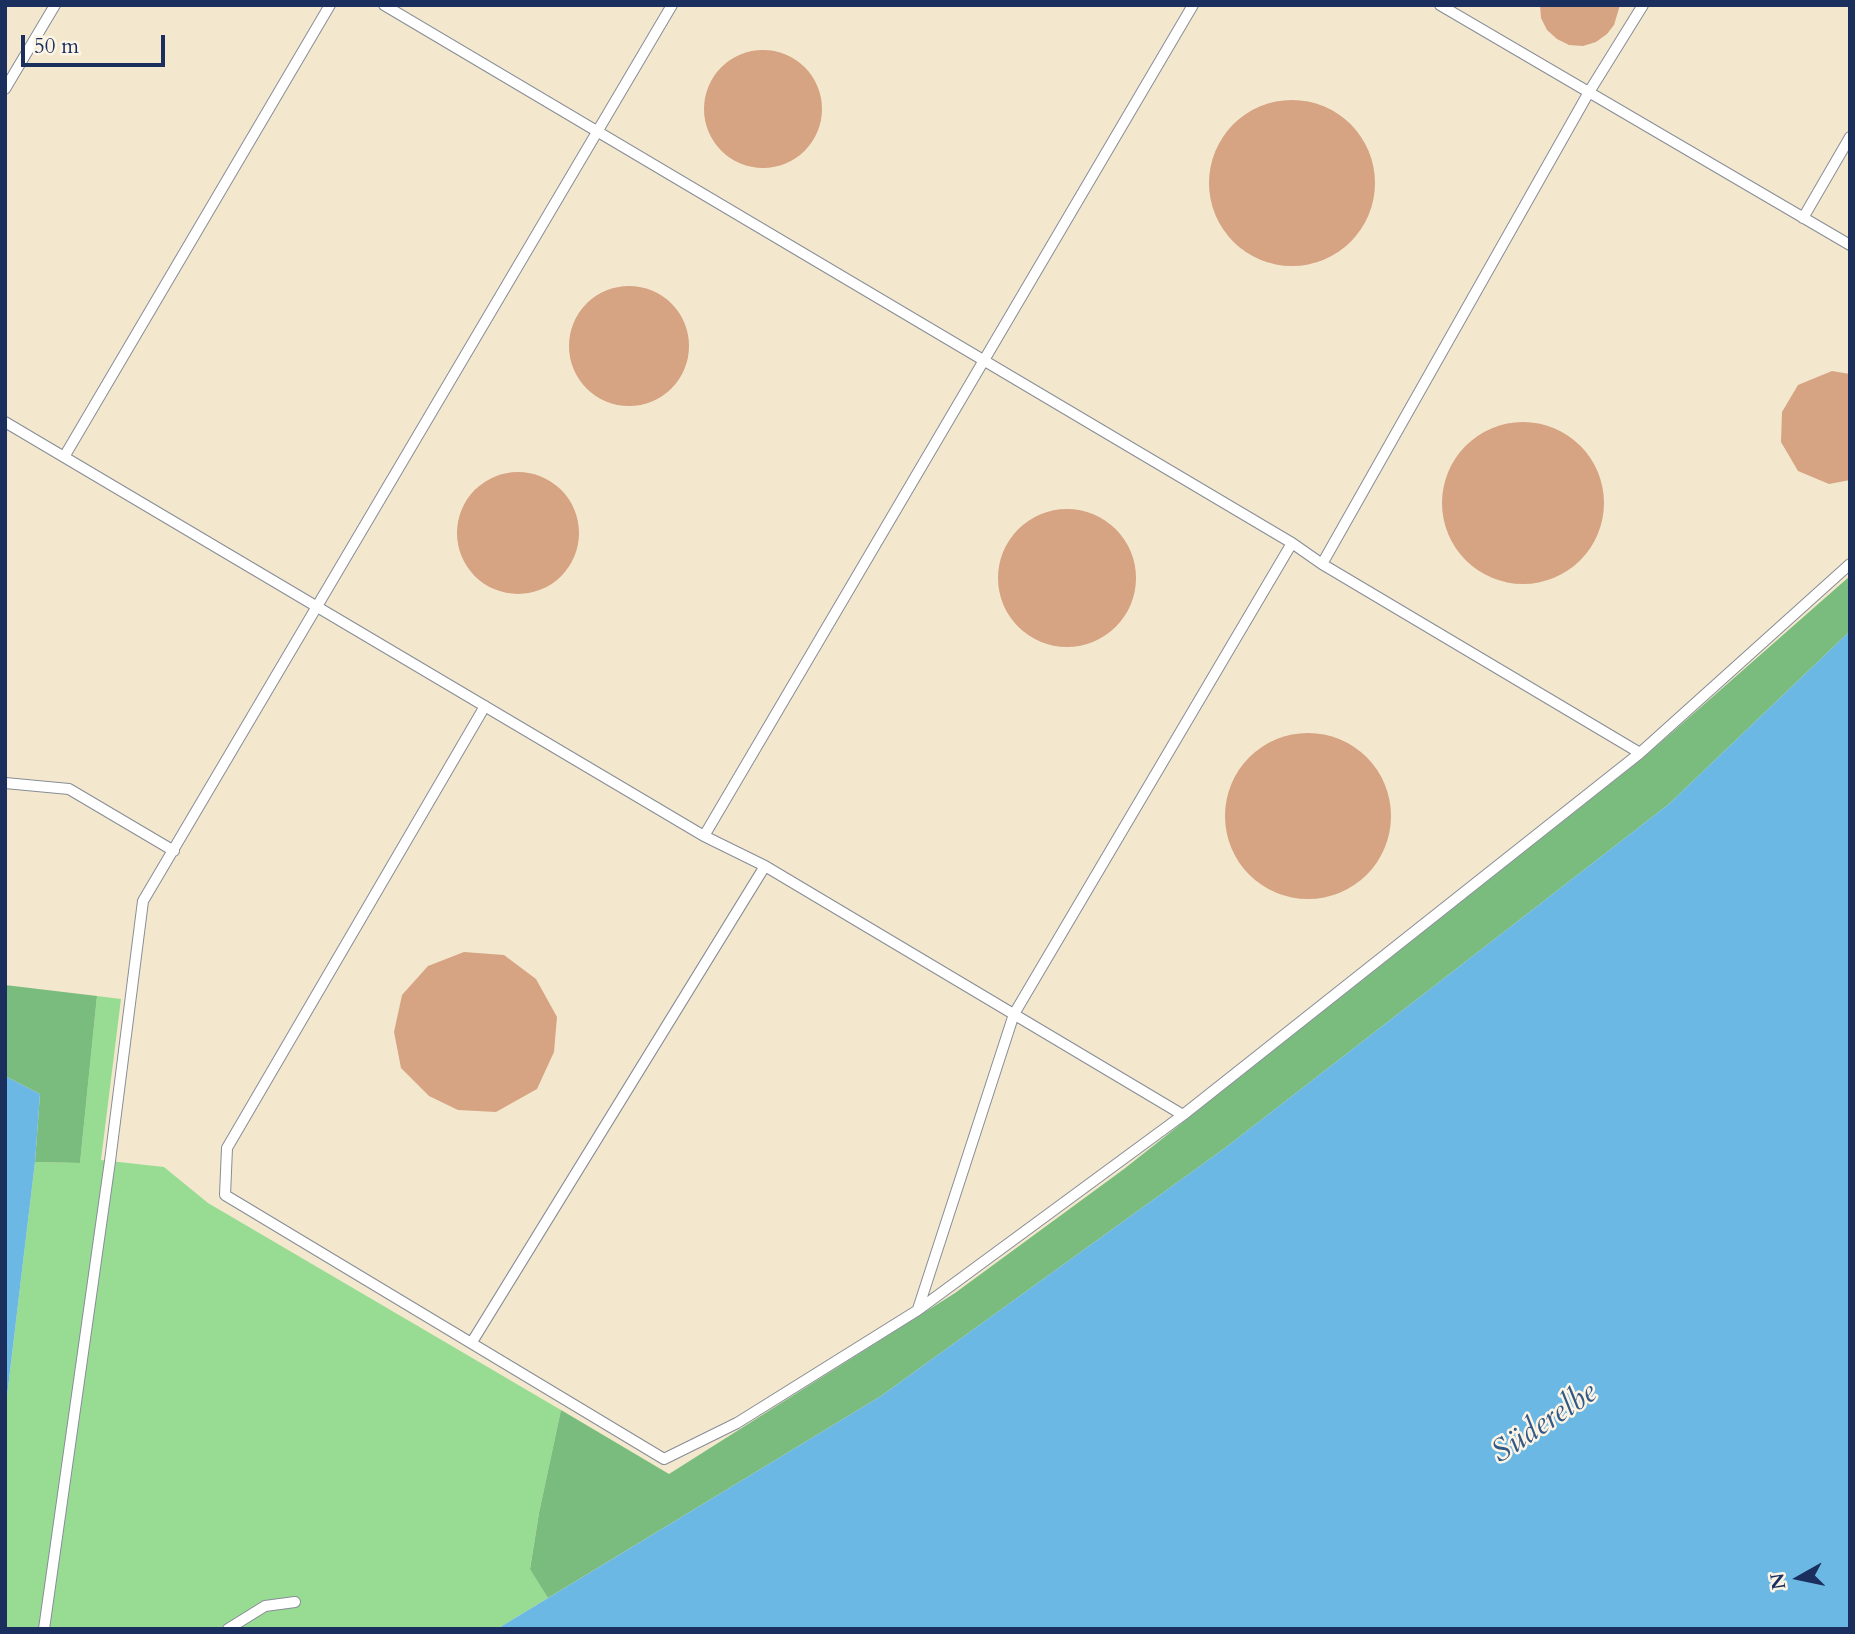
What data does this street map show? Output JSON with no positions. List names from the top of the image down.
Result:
{
  "water": ["Süderelbe"],
  "scale_bar": "50 m",
  "north": "left"
}
